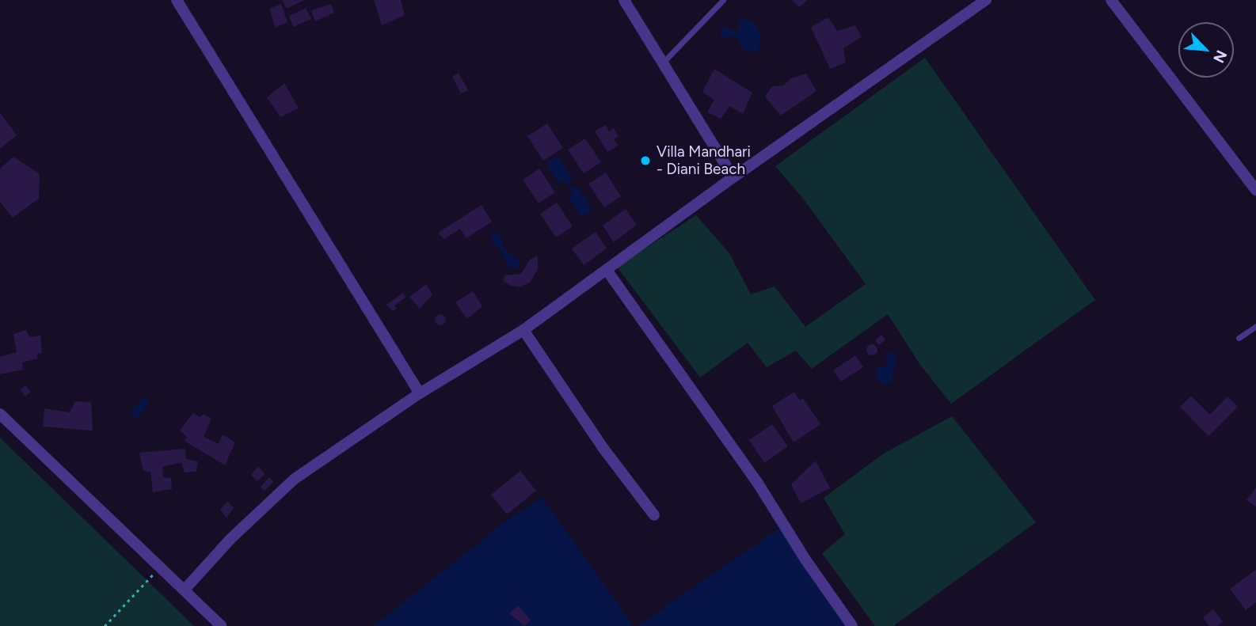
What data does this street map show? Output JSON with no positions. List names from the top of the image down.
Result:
{
  "places": ["Villa Mandhari - Diani Beach"],
  "north": "bottom right"
}
